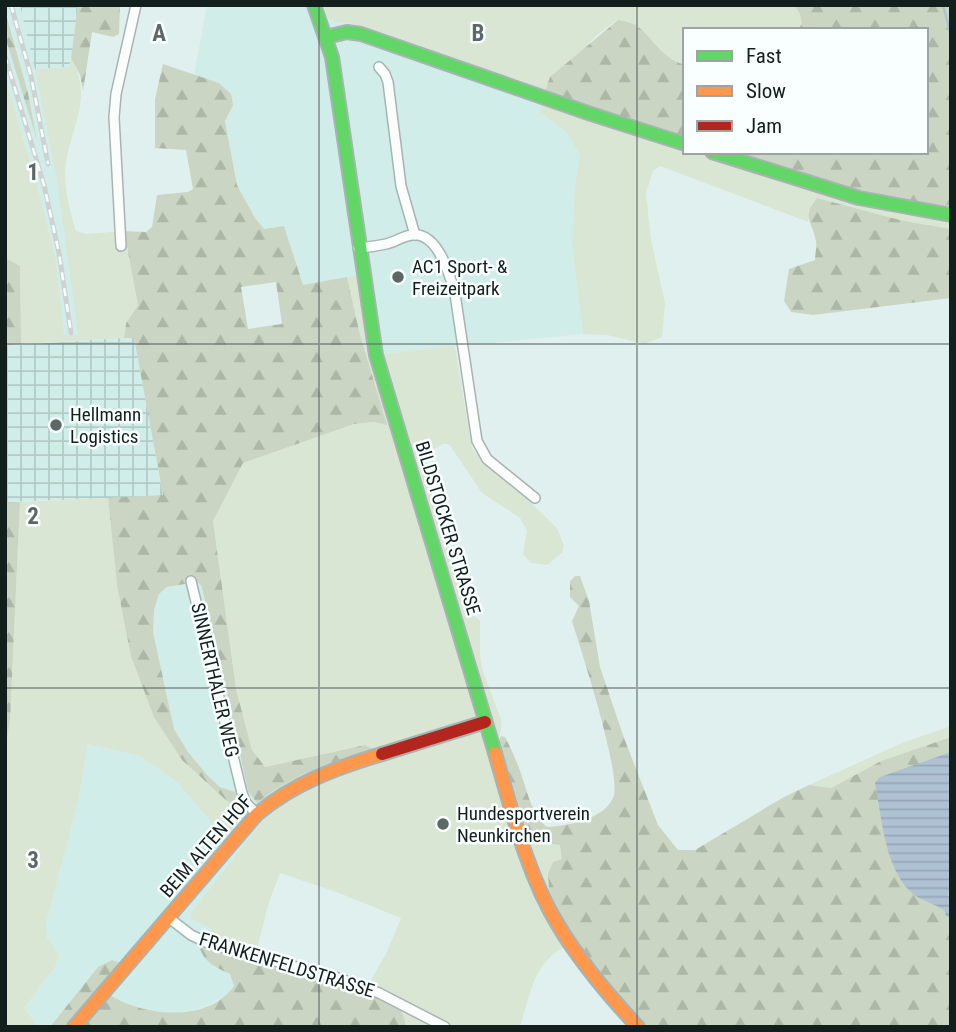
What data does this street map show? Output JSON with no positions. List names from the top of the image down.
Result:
{
  "streets": {
    "street": [
      "BILDSTOCKER STRASSE",
      "SINNERTHALER WEG",
      "BEIM ALTEN HOF",
      "FRANKENFELDSTRASSE"
    ]
  },
  "crossings": [
    ["BILDSTOCKER STRASSE", "BEIM ALTEN HOF"],
    ["SINNERTHALER WEG", "BEIM ALTEN HOF"],
    ["BEIM ALTEN HOF", "FRANKENFELDSTRASSE"]
  ],
  "places": ["AC1 Sport- & Freizeitpark", "Hellmann Logistics", "Hundesportverein Neunkirchen"],
  "legend": ["Fast", "Slow", "Jam"],
  "grid": {
    "columns": ["A", "B"],
    "rows": ["1", "2", "3"]
  }
}
